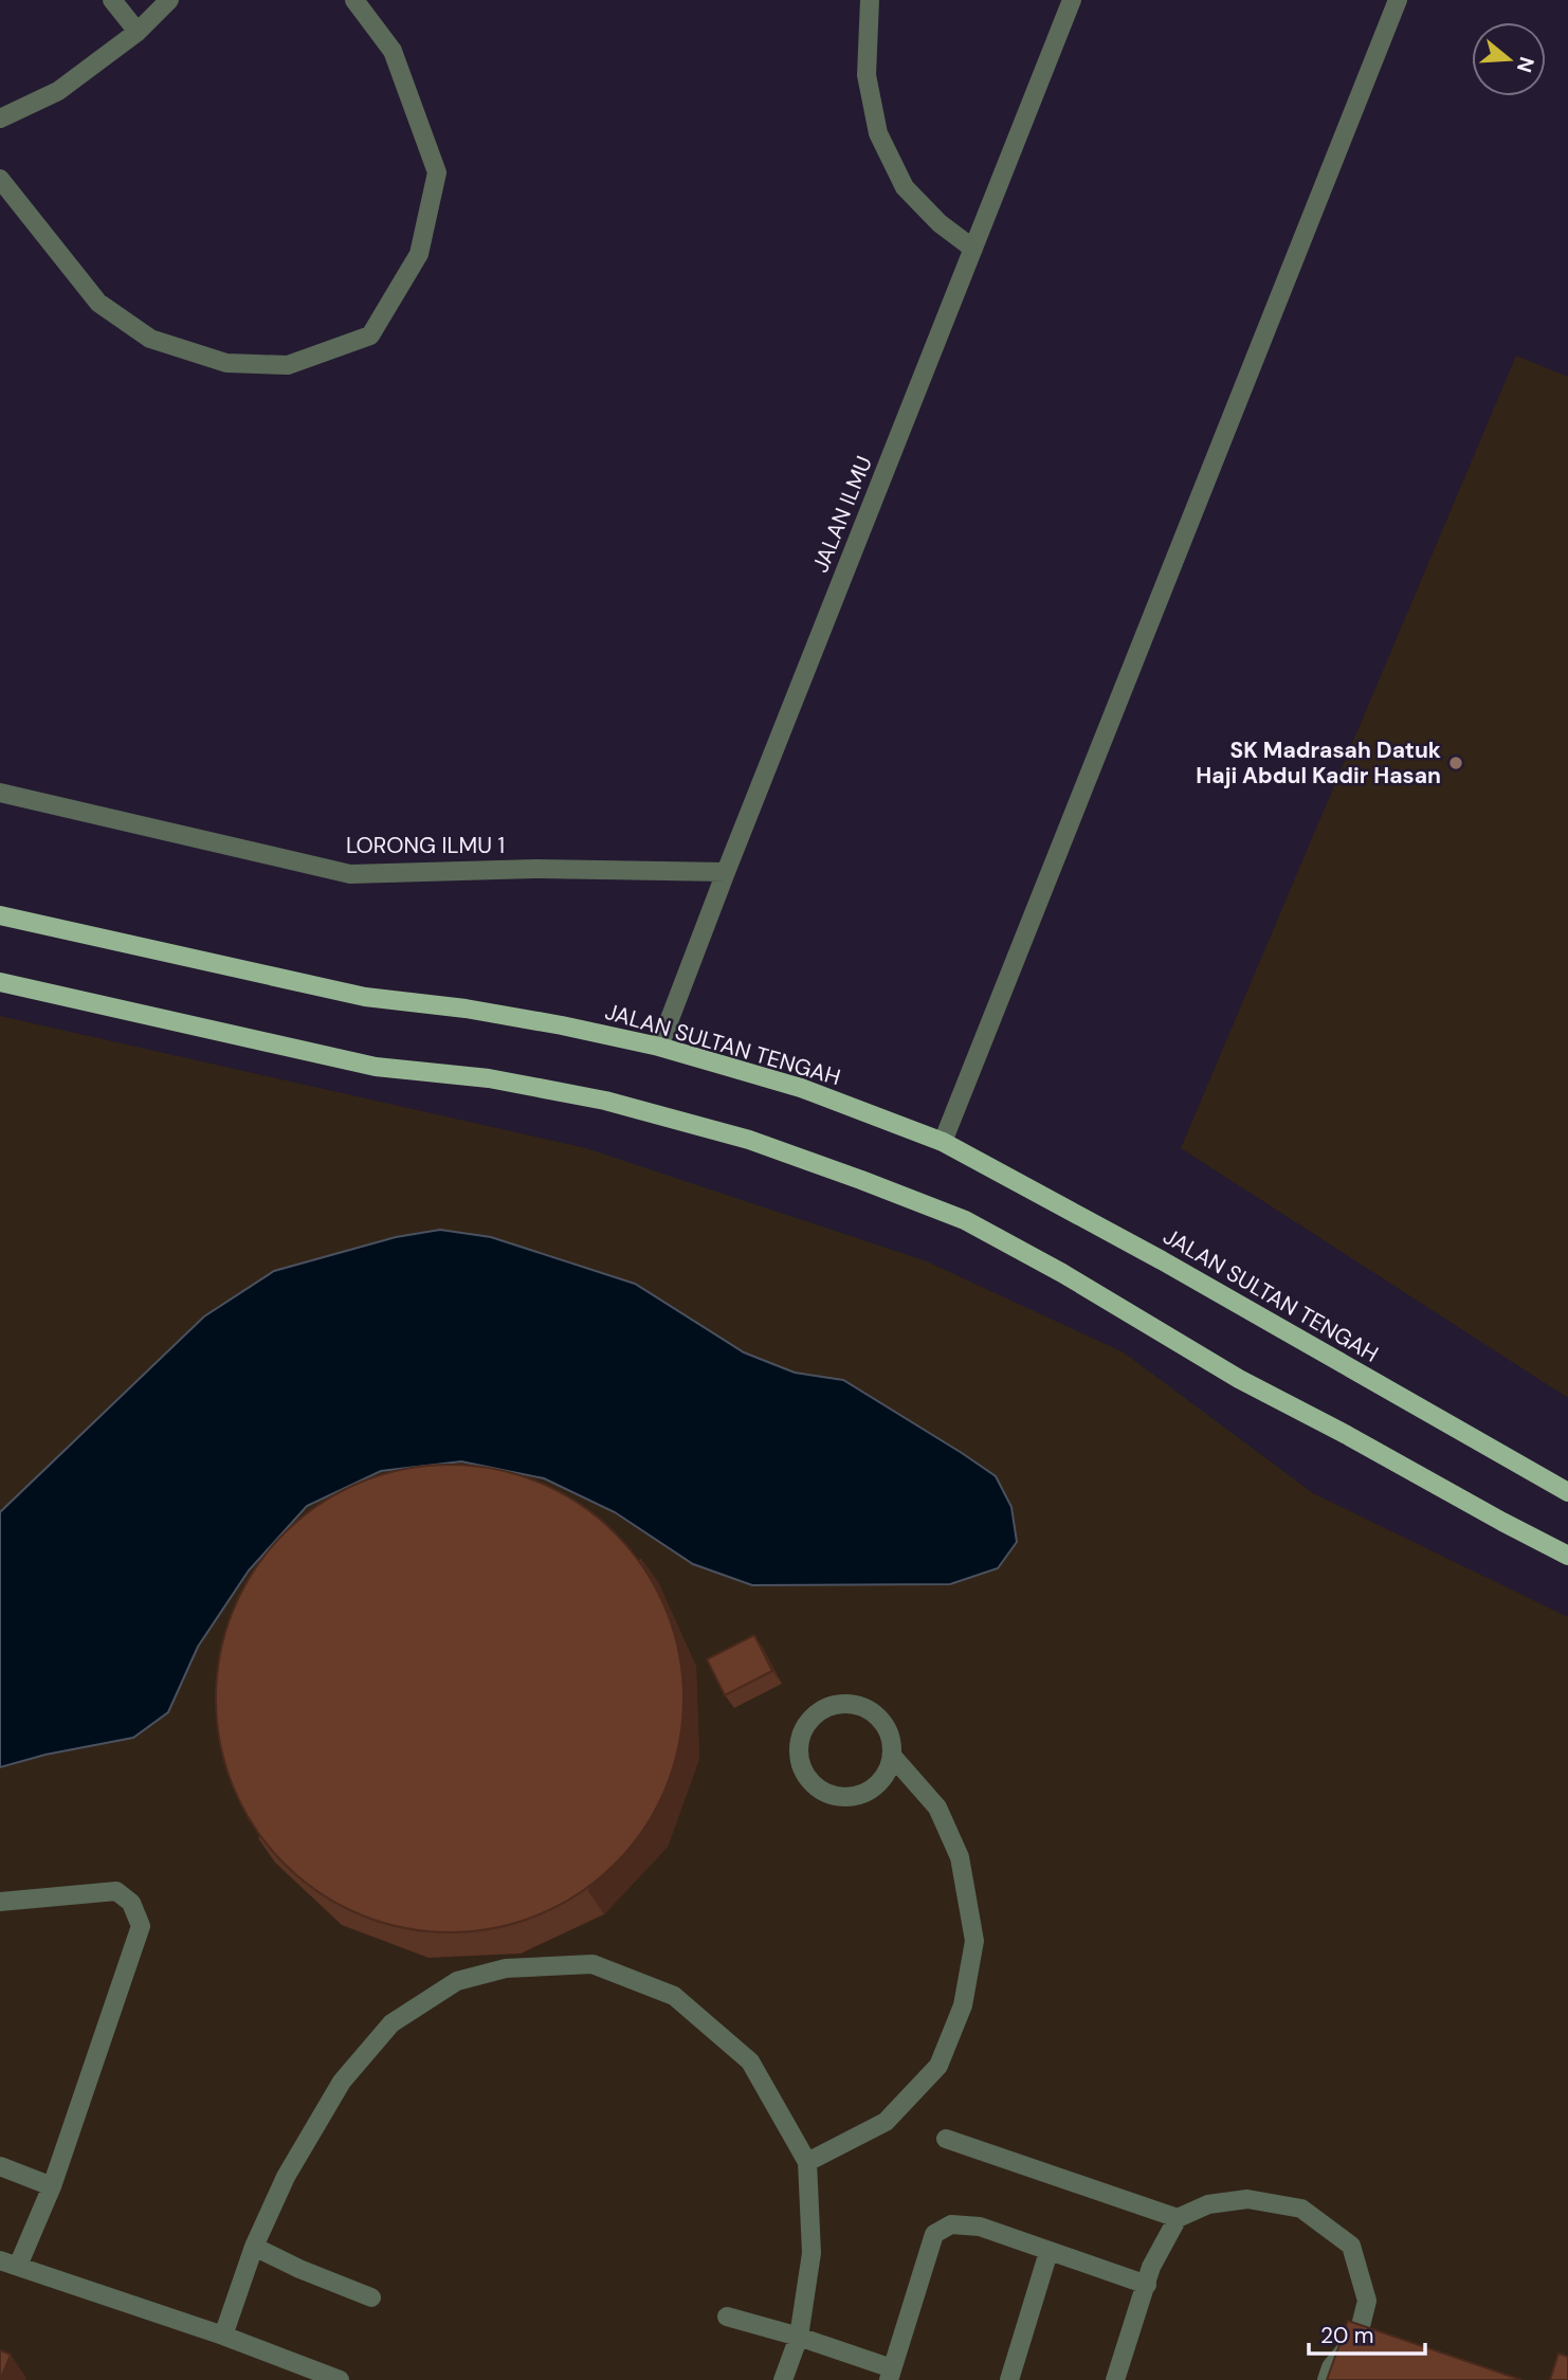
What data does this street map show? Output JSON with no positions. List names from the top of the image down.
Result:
{
  "streets": {
    "main road": ["JALAN SULTAN TENGAH"],
    "street": ["JALAN ILMU", "LORONG ILMU 1"]
  },
  "crossings": [
    ["JALAN ILMU", "LORONG ILMU 1"],
    ["JALAN ILMU", "JALAN SULTAN TENGAH"]
  ],
  "places": ["SK Madrasah Datuk Haji Abdul Kadir Hasan"],
  "scale_bar": "20 m",
  "north": "right"
}
